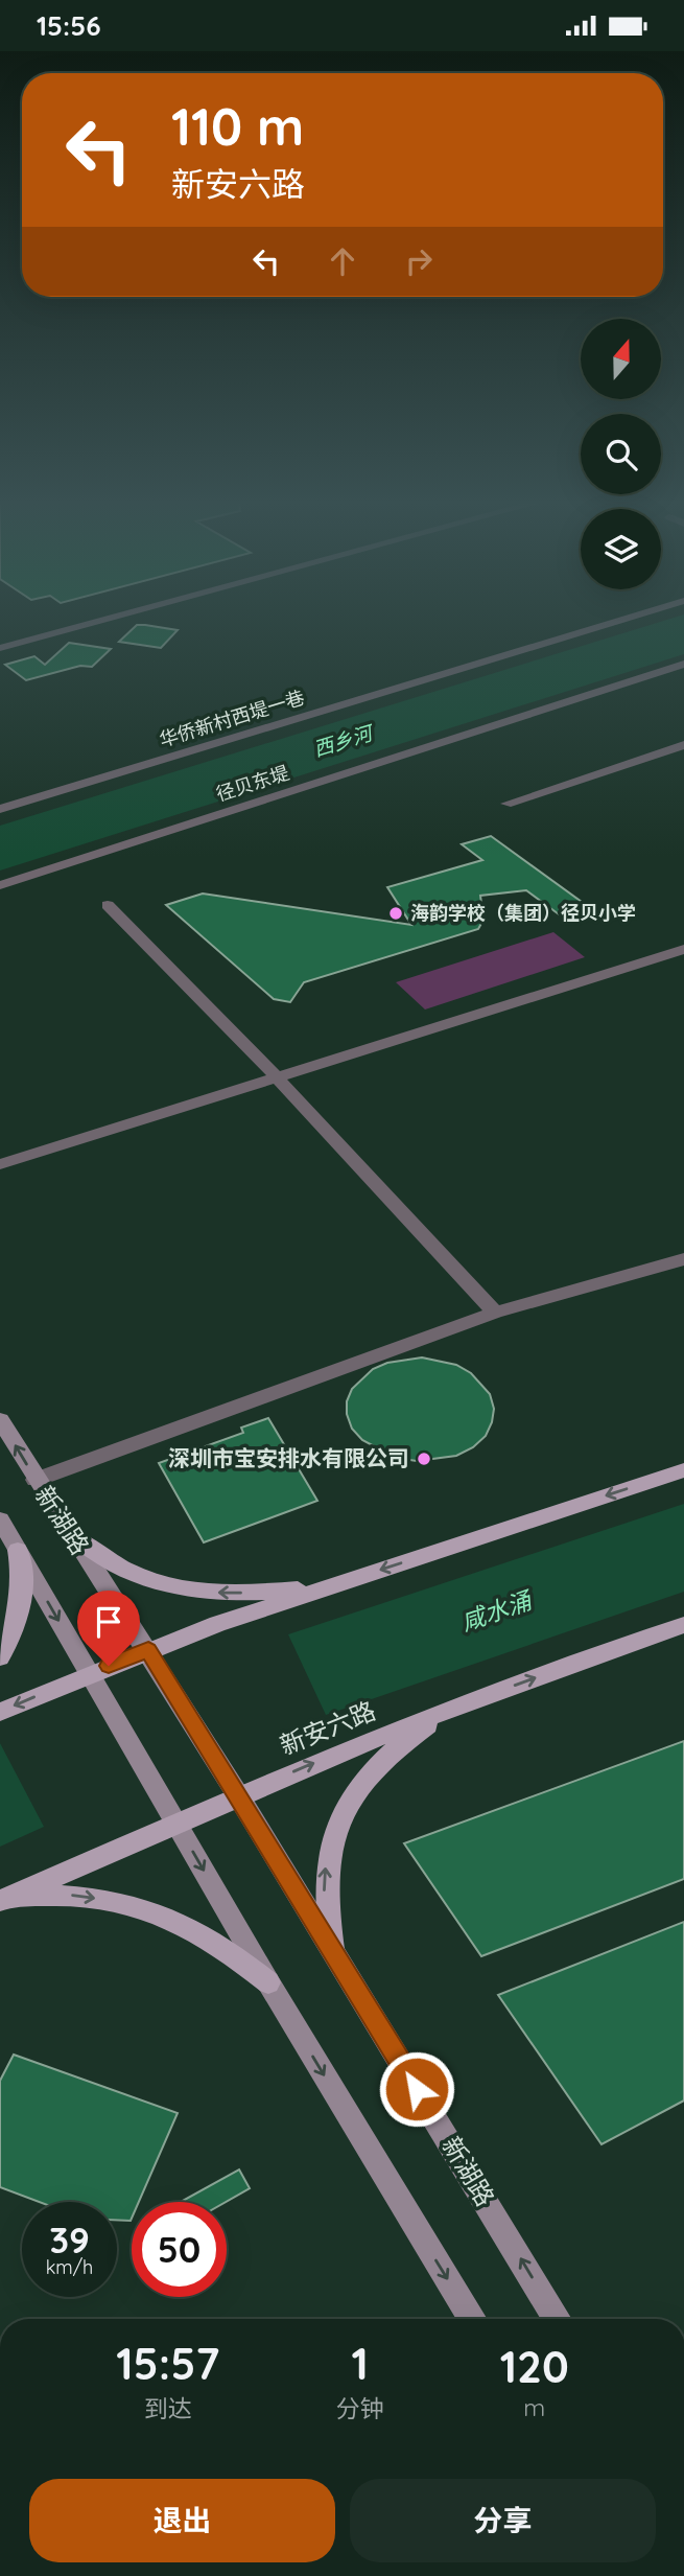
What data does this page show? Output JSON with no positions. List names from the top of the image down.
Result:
{
  "streets": {
    "main road": ["新湖路", "新安六路"],
    "street": ["华侨新村西堤一巷", "径贝东堤"]
  },
  "crossings": [
    ["新湖路", "新安六路"]
  ],
  "water": ["西乡河", "咸水涌"],
  "places": ["海韵学校（集团）径贝小学", "深圳市宝安排水有限公司"],
  "north": "top",
  "page": {
    "status": "15:56",
    "turn": ["110 m", "新安六路"],
    "speed": "39 km/h",
    "limit": "50",
    "eta": [
      "15:57",
      "到达",
      "1",
      "分钟",
      "120",
      "m"
    ],
    "buttons": ["退出", "分享"]
  }
}
